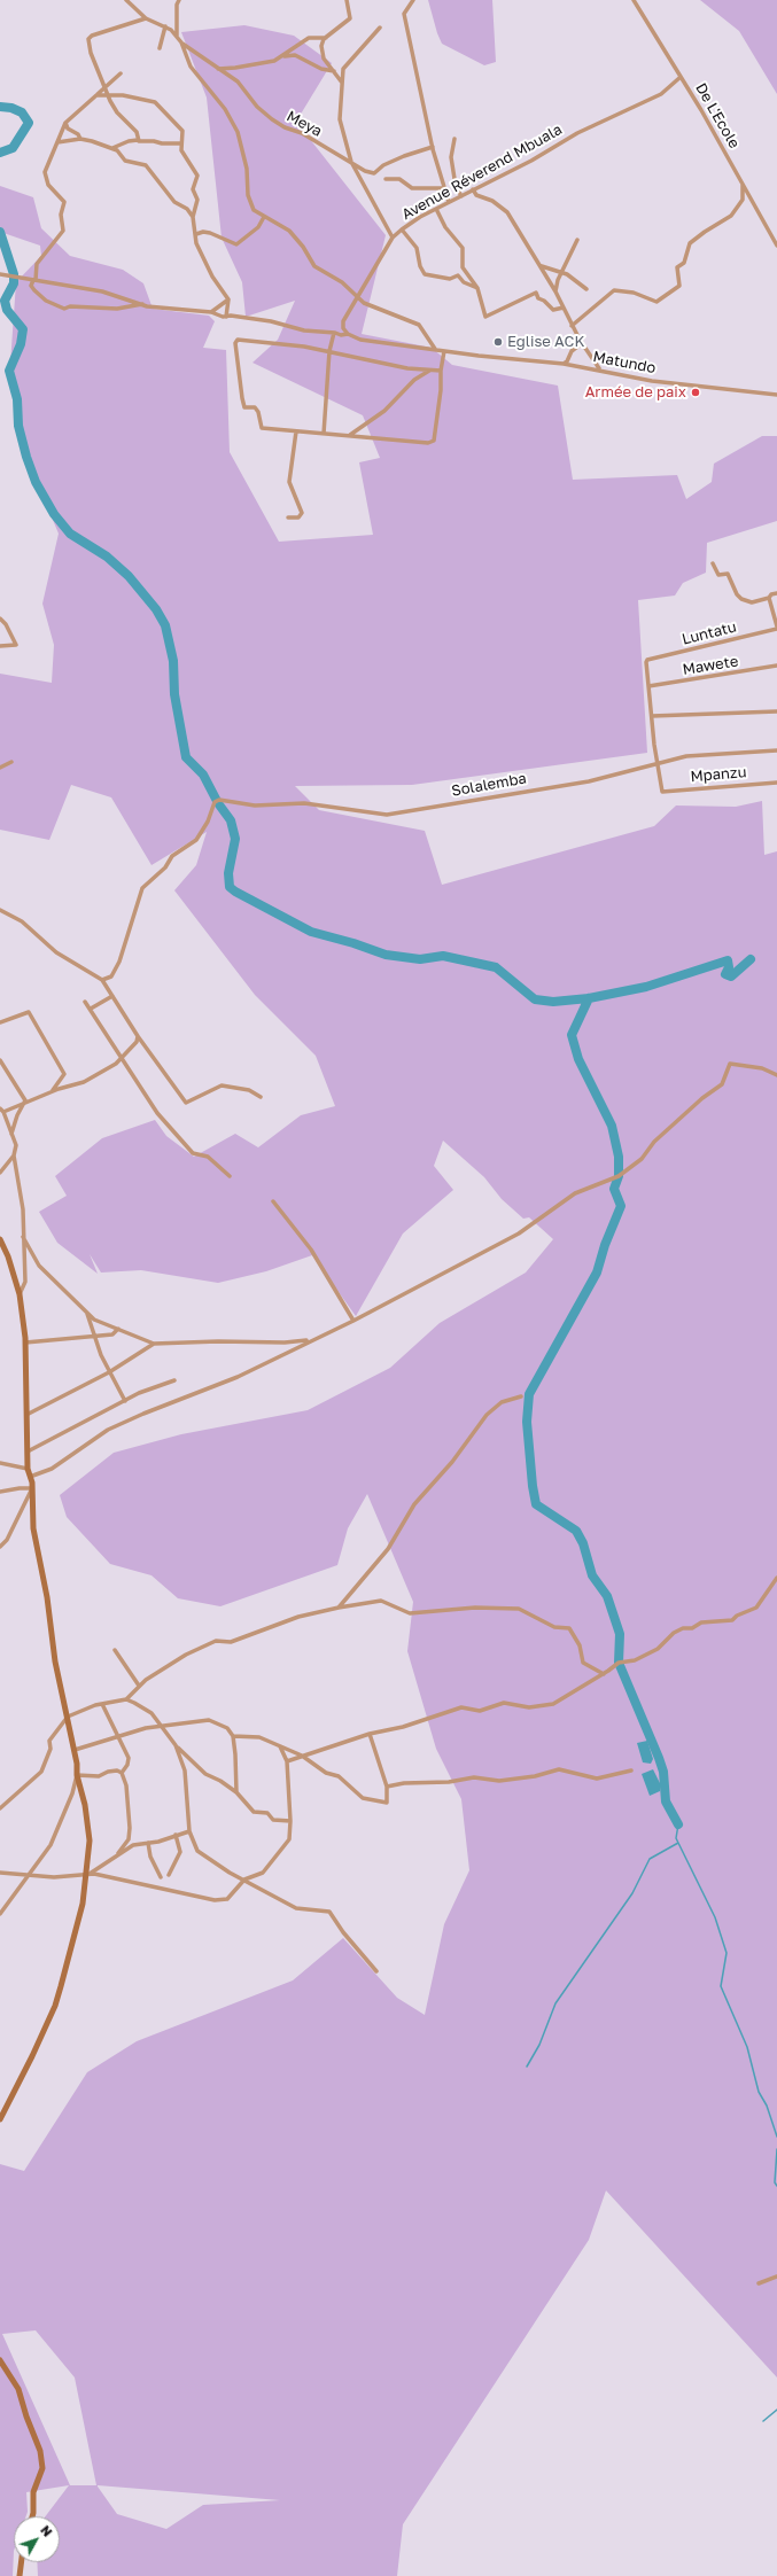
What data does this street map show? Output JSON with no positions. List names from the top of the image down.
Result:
{
  "streets": {
    "street": [
      "De L'Ecole",
      "Meya",
      "Avenue Réverend Mbuala",
      "Matundo",
      "Luntatu",
      "Mawete",
      "Mpanzu",
      "Solalemba"
    ]
  },
  "crossings": [
    ["De L'Ecole", "Avenue Réverend Mbuala"],
    ["Avenue Réverend Mbuala", "Matundo"],
    ["Luntatu", "Mawete"],
    ["Mpanzu", "Solalemba"]
  ],
  "places": ["Eglise ACK", "Armée de paix"],
  "north": "top right"
}
